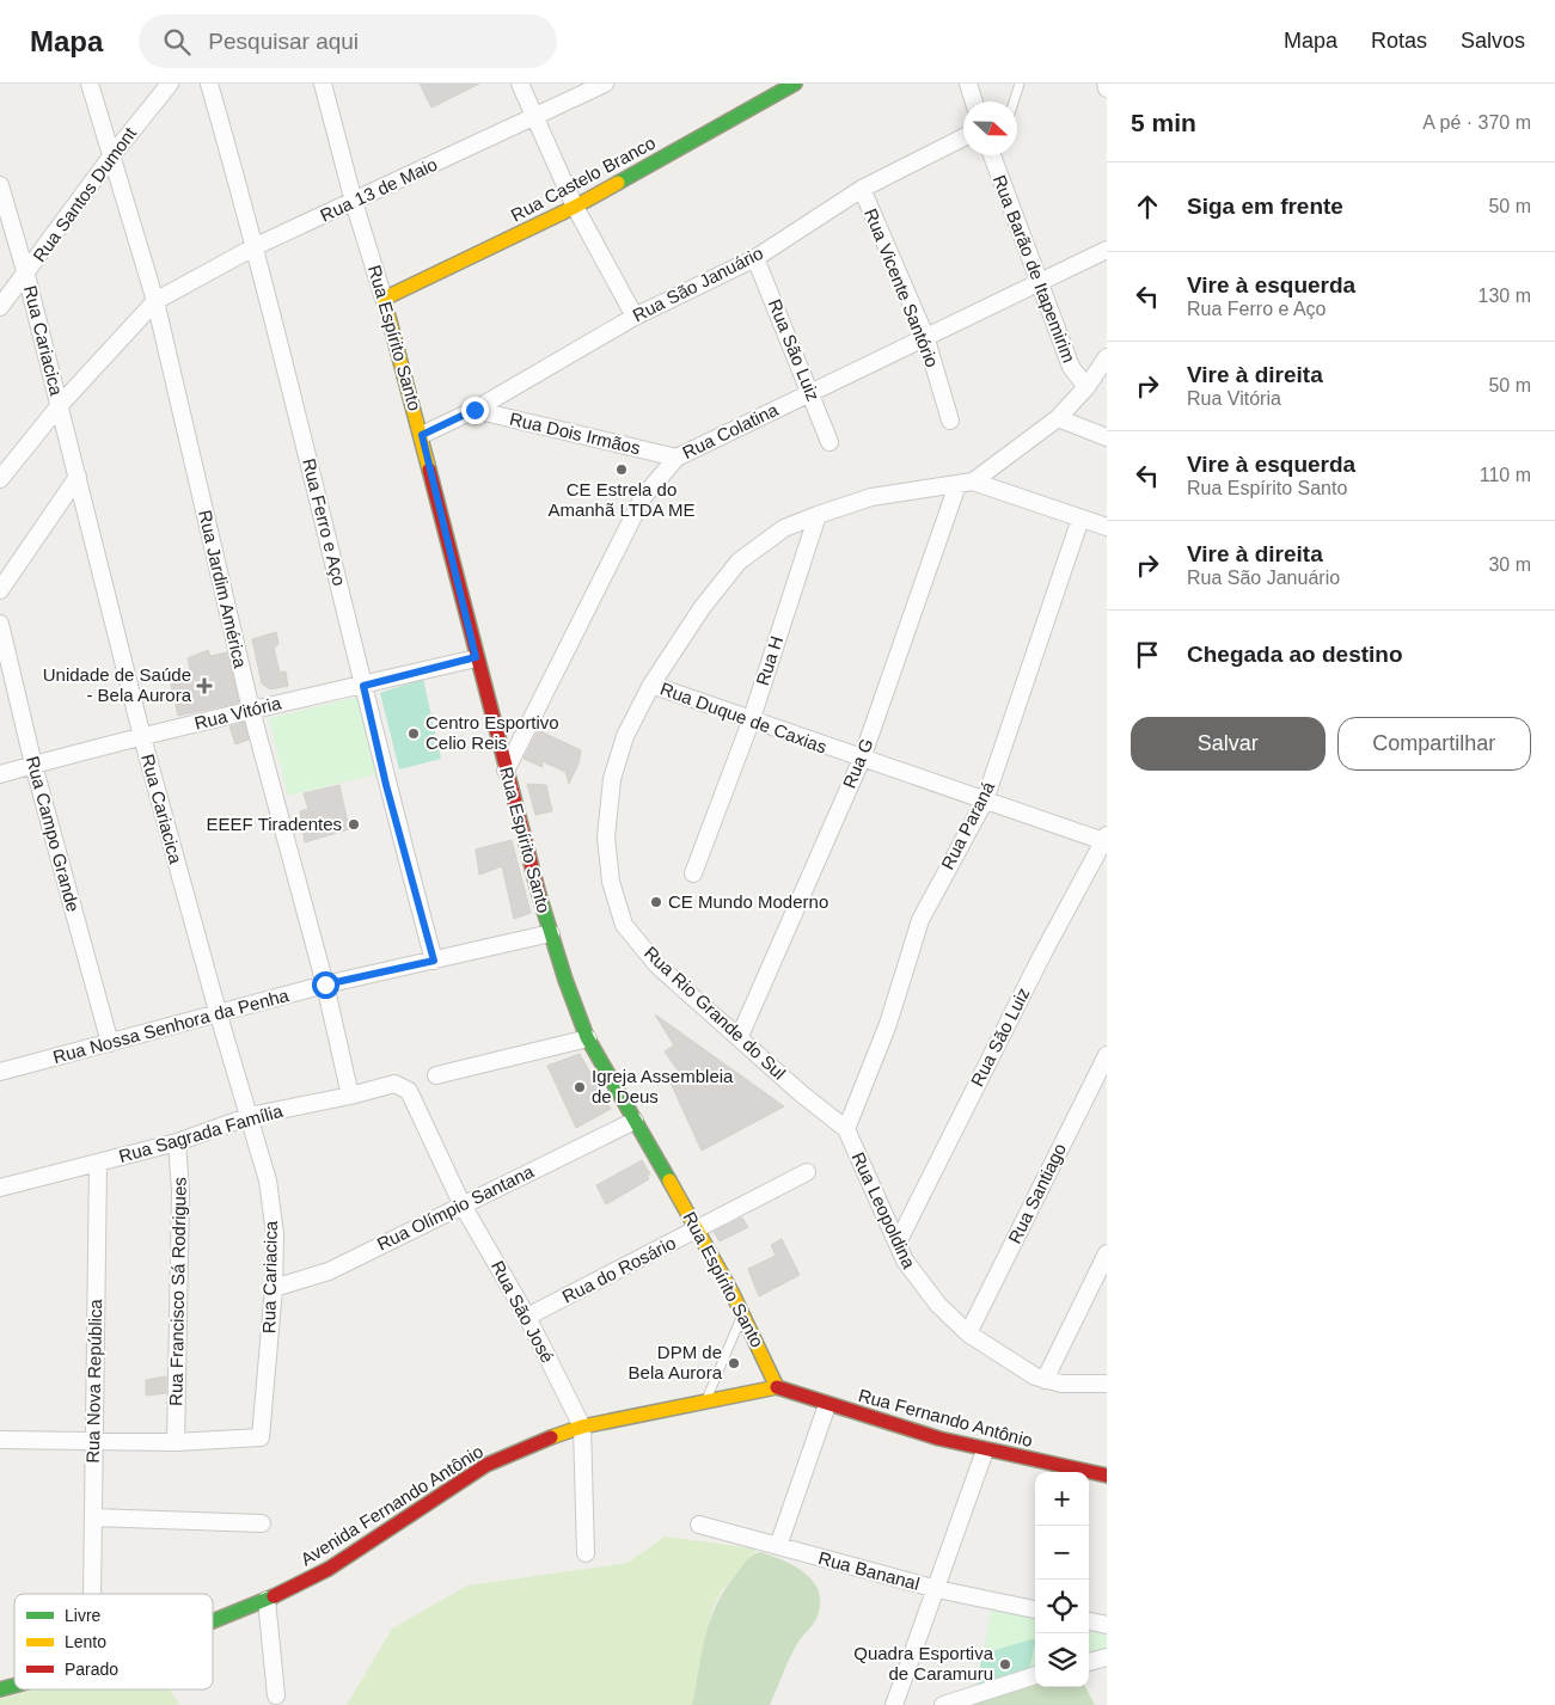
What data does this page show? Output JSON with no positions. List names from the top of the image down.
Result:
{
  "streets": {
    "street": [
      "Rua Castelo Branco",
      "Rua 13 de Maio",
      "Rua Santos Dumont",
      "Rua Barão de Itapemirim",
      "Rua São Januário",
      "Rua Vicente Santório",
      "Rua Espírito Santo",
      "Rua Cariacica",
      "Rua São Luiz",
      "Rua Colatina",
      "Rua Dois Irmãos",
      "Rua Ferro e Aço",
      "Rua Jardim América",
      "Rua H",
      "Rua Vitória",
      "Rua Duque de Caxias",
      "Rua G",
      "Rua Paraná",
      "Rua Campo Grande",
      "Rua Rio Grande do Sul",
      "Rua Nossa Senhora da Penha",
      "Rua Sagrada Família",
      "Rua Santiago",
      "Rua Olímpio Santana",
      "Rua Leopoldina",
      "Rua do Rosário",
      "Rua Francisco Sá Rodrigues",
      "Rua São José",
      "Rua Nova República",
      "Rua Fernando Antônio",
      "Avenida Fernando Antônio",
      "Rua Bananal"
    ]
  },
  "crossings": [
    ["Rua Castelo Branco", "Rua Espírito Santo"],
    ["Rua 13 de Maio", "Rua Espírito Santo"],
    ["Rua 13 de Maio", "Rua Cariacica"],
    ["Rua 13 de Maio", "Rua Ferro e Aço"],
    ["Rua 13 de Maio", "Rua Jardim América"],
    ["Rua Santos Dumont", "Rua Cariacica"],
    ["Rua Santos Dumont", "Rua Jardim América"],
    ["Rua Barão de Itapemirim", "Rua Colatina"],
    ["Rua Barão de Itapemirim", "Rua Rio Grande do Sul"],
    ["Rua São Januário", "Rua Vicente Santório"],
    ["Rua São Januário", "Rua Espírito Santo"],
    ["Rua São Januário", "Rua São Luiz"],
    ["Rua São Januário", "Rua Dois Irmãos"],
    ["Rua Vicente Santório", "Rua Colatina"],
    ["Rua Espírito Santo", "Rua Colatina"],
    ["Rua Espírito Santo", "Rua Vitória"],
    ["Rua Espírito Santo", "Rua Nossa Senhora da Penha"],
    ["Rua Espírito Santo", "Rua Olímpio Santana"],
    ["Rua Espírito Santo", "Rua do Rosário"],
    ["Rua Espírito Santo", "Rua Fernando Antônio"],
    ["Rua Espírito Santo", "Avenida Fernando Antônio"],
    ["Rua Cariacica", "Rua Vitória"],
    ["Rua Cariacica", "Rua Nossa Senhora da Penha"],
    ["Rua Cariacica", "Rua Sagrada Família"],
    ["Rua Cariacica", "Rua Olímpio Santana"],
    ["Rua Cariacica", "Rua Francisco Sá Rodrigues"],
    ["Rua São Luiz", "Rua Colatina"],
    ["Rua São Luiz", "Rua Duque de Caxias"],
    ["Rua São Luiz", "Rua Leopoldina"],
    ["Rua Colatina", "Rua Dois Irmãos"],
    ["Rua Ferro e Aço", "Rua Vitória"],
    ["Rua Ferro e Aço", "Rua Nossa Senhora da Penha"],
    ["Rua Jardim América", "Rua Vitória"],
    ["Rua Jardim América", "Rua Nossa Senhora da Penha"],
    ["Rua Jardim América", "Rua Sagrada Família"],
    ["Rua H", "Rua Duque de Caxias"],
    ["Rua H", "Rua Rio Grande do Sul"],
    ["Rua Vitória", "Rua Campo Grande"],
    ["Rua Duque de Caxias", "Rua G"],
    ["Rua Duque de Caxias", "Rua Paraná"],
    ["Rua Duque de Caxias", "Rua Rio Grande do Sul"],
    ["Rua G", "Rua Rio Grande do Sul"],
    ["Rua Paraná", "Rua Rio Grande do Sul"],
    ["Rua Paraná", "Rua Leopoldina"],
    ["Rua Campo Grande", "Rua Nossa Senhora da Penha"],
    ["Rua Rio Grande do Sul", "Rua Leopoldina"],
    ["Rua Sagrada Família", "Rua Francisco Sá Rodrigues"],
    ["Rua Sagrada Família", "Rua São José"],
    ["Rua Sagrada Família", "Rua Nova República"],
    ["Rua Santiago", "Rua Leopoldina"],
    ["Rua Olímpio Santana", "Rua São José"],
    ["Rua do Rosário", "Rua São José"],
    ["Rua São José", "Avenida Fernando Antônio"],
    ["Rua Fernando Antônio", "Avenida Fernando Antônio"]
  ],
  "places": {
    "other": [
      "CE Estrela do Amanhã LTDA ME",
      "Centro Esportivo Celio Reis",
      "EEEF Tiradentes",
      "CE Mundo Moderno",
      "Igreja Assembleia de Deus",
      "DPM de Bela Aurora",
      "Quadra Esportiva de Caramuru"
    ],
    "health": ["Unidade de Saúde - Bela Aurora"]
  },
  "legend": ["Livre", "Lento", "Parado"],
  "north": "right",
  "page": {
    "header": "Mapa",
    "search": "Pesquisar aqui",
    "nav": ["Mapa", "Rotas", "Salvos"],
    "heading": ["5 min", "A pé · 370 m"],
    "list": [
      ["Siga em frente", "50 m"],
      ["Vire à esquerda", "Rua Ferro e Aço", "130 m"],
      ["Vire à direita", "Rua Vitória", "50 m"],
      ["Vire à esquerda", "Rua Espírito Santo", "110 m"],
      ["Vire à direita", "Rua São Januário", "30 m"],
      "Chegada ao destino"
    ],
    "buttons": ["Salvar", "Compartilhar"],
    "map_buttons": ["+", "−"]
  }
}
